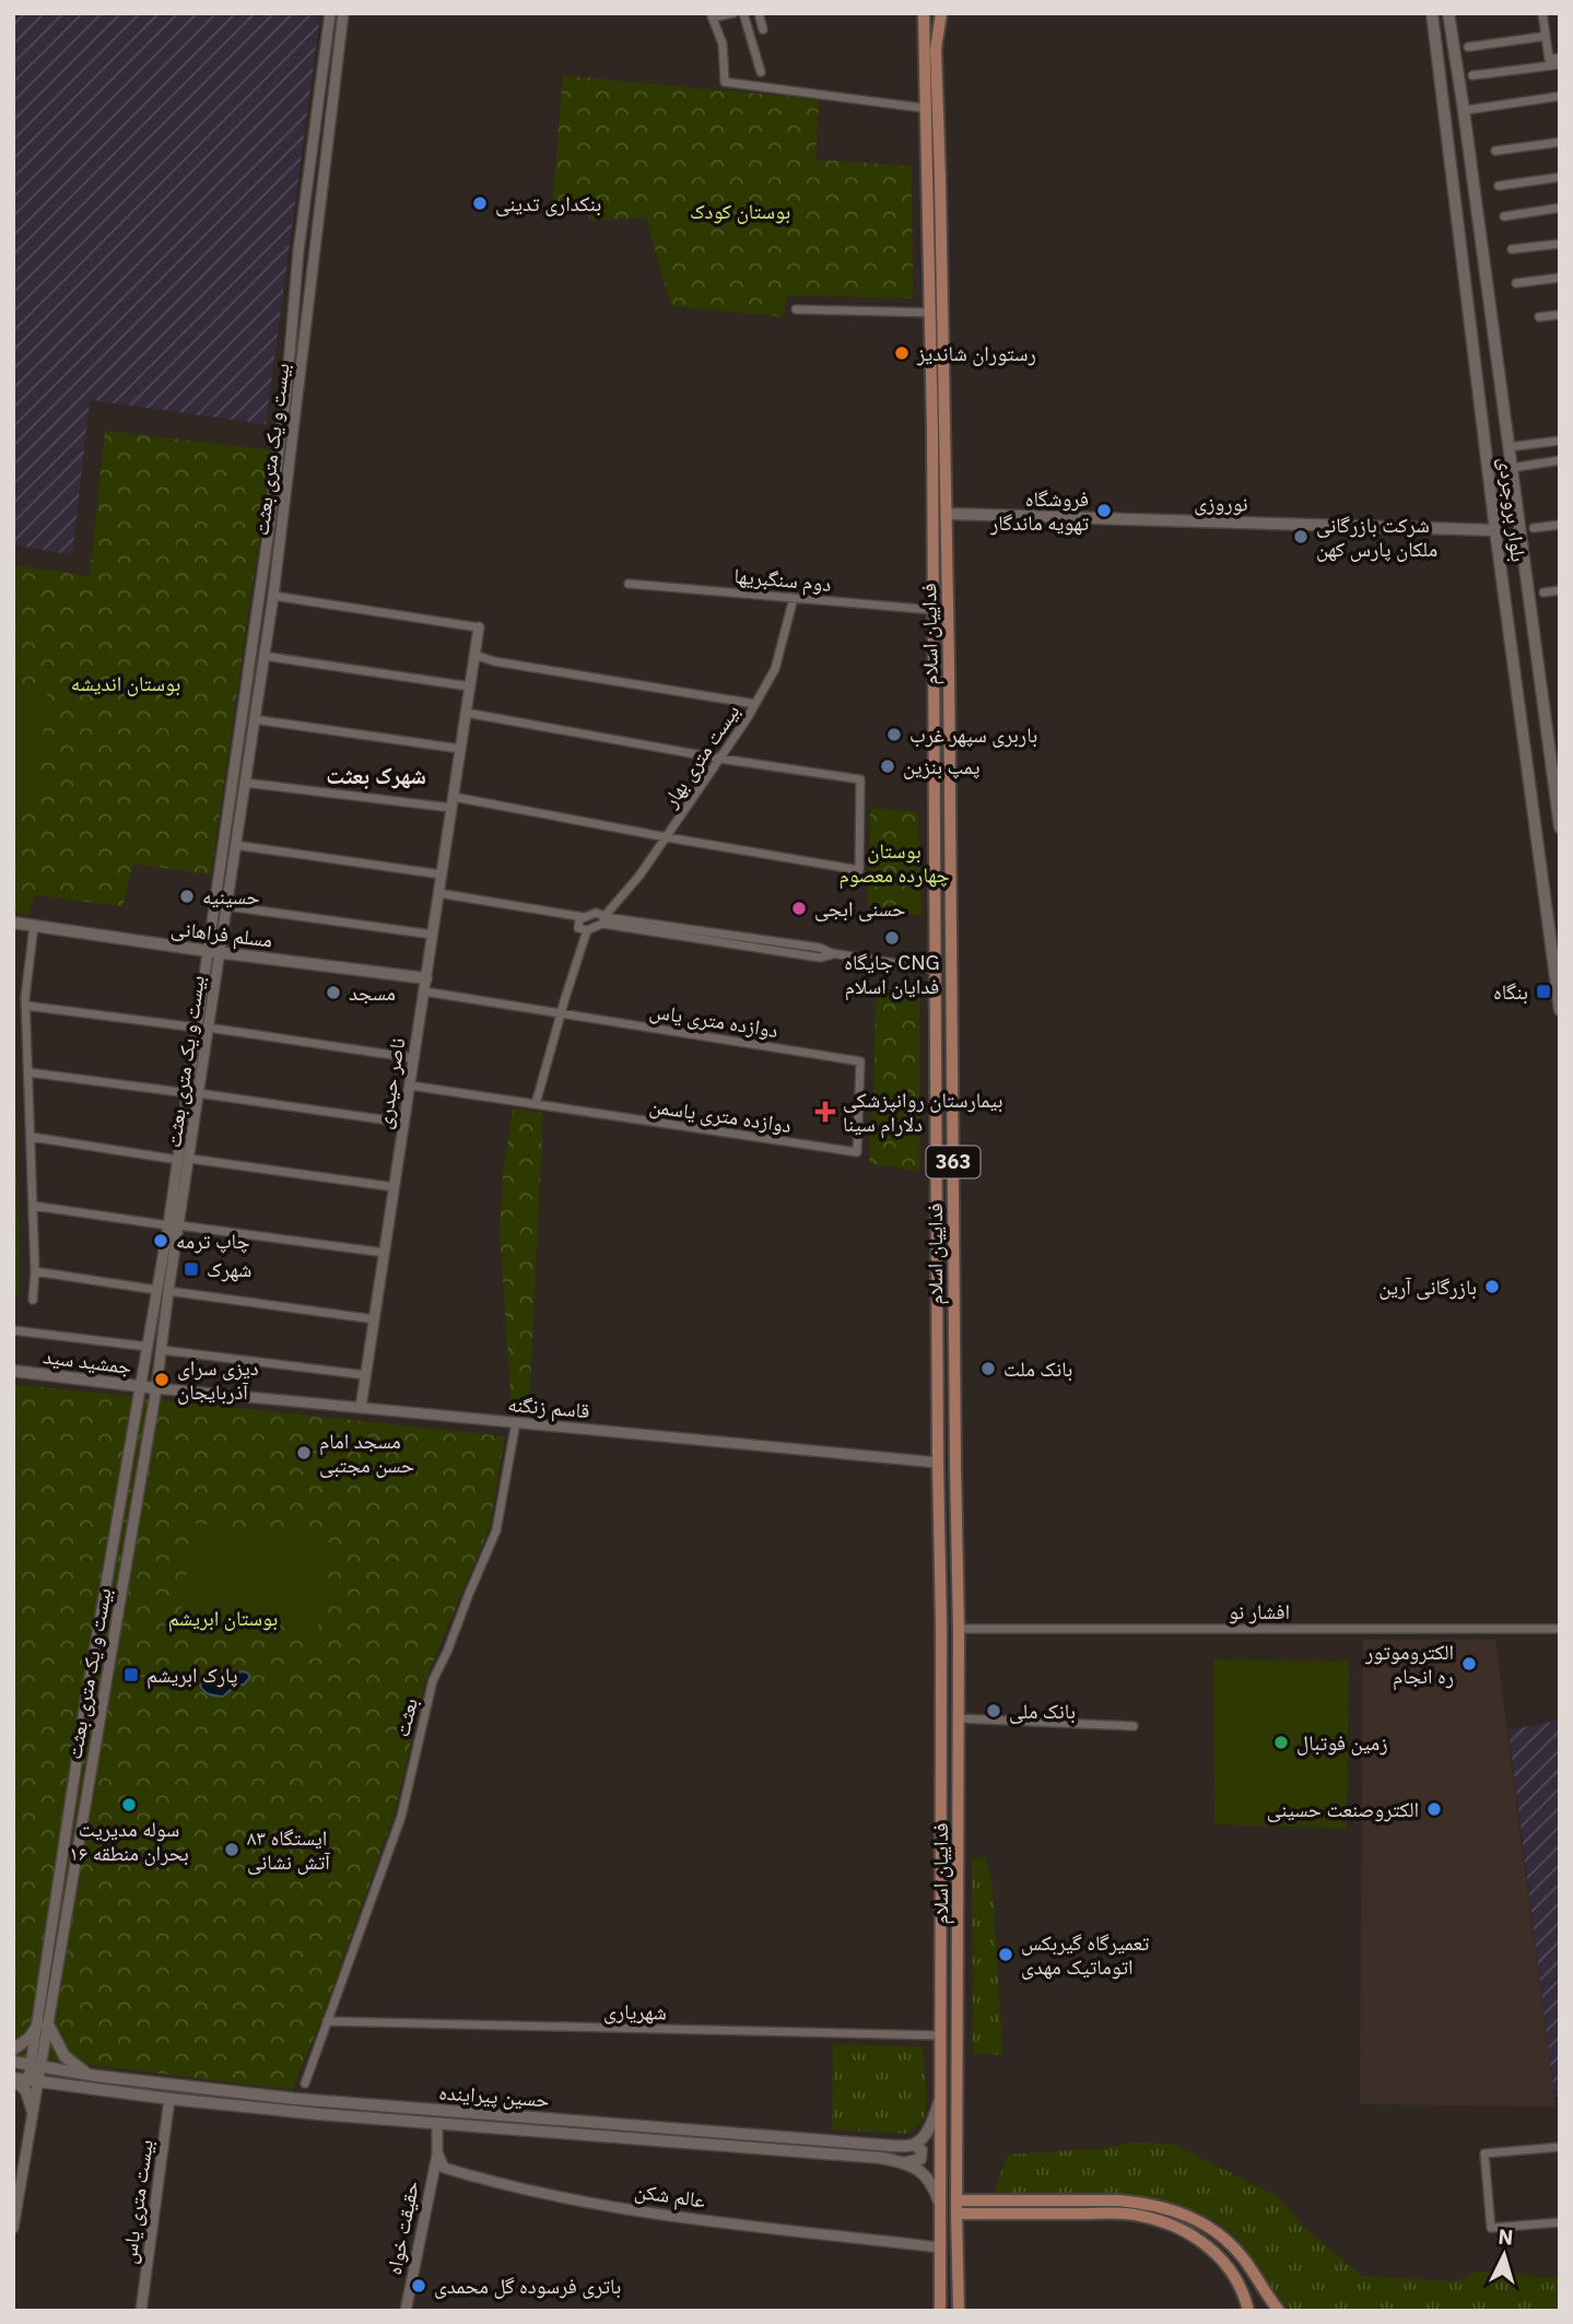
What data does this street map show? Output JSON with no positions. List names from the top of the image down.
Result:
{
  "streets": {
    "main road": [
      "نوروزی",
      "بلوار بروجردی",
      "فداییان اسلام",
      "مسلم فراهانی",
      "363",
      "جمشید سید",
      "حسین پیراینده"
    ],
    "street": [
      "بیست و یک متری بعثت",
      "دوم سنگبریها",
      "بیست متری بهار",
      "دوازده متری یاس",
      "ناصر حیدری",
      "دوازده متری یاسمن",
      "قاسم زنگنه",
      "افشار نو",
      "بعثت",
      "شهریاری",
      "عالم شکن",
      "بیست متری یاس",
      "حقیقت خواه"
    ]
  },
  "crossings": [
    ["بیست و یک متری بعثت", "مسلم فراهانی"],
    ["بیست و یک متری بعثت", "جمشید سید"],
    ["بیست و یک متری بعثت", "قاسم زنگنه"],
    ["بیست و یک متری بعثت", "حسین پیراینده"],
    ["نوروزی", "بلوار بروجردی"],
    ["نوروزی", "فداییان اسلام"],
    ["دوم سنگبریها", "فداییان اسلام"],
    ["دوم سنگبریها", "بیست متری بهار"],
    ["فداییان اسلام", "قاسم زنگنه"],
    ["فداییان اسلام", "افشار نو"],
    ["فداییان اسلام", "شهریاری"],
    ["فداییان اسلام", "عالم شکن"],
    ["مسلم فراهانی", "ناصر حیدری"],
    ["دوازده متری یاس", "ناصر حیدری"],
    ["دوازده متری یاس", "دوازده متری یاسمن"],
    ["ناصر حیدری", "قاسم زنگنه"],
    ["جمشید سید", "قاسم زنگنه"],
    ["قاسم زنگنه", "بعثت"],
    ["بعثت", "شهریاری"],
    ["حسین پیراینده", "بیست متری یاس"],
    ["عالم شکن", "حقیقت خواه"]
  ],
  "districts": ["شهرک بعثت"],
  "parks": [
    "بوستان کودک",
    "بوستان اندیشه",
    "بوستان چهارده معصوم",
    "بوستان ابریشم"
  ],
  "places": {
    "other": [
      "بنکداری تدینی",
      "رستوران شاندیز",
      "فروشگاه تهویه ماندگار",
      "شرکت بازرگانی ملکان پارس کهن",
      "باربری سپهر غرب",
      "پمپ بنزین",
      "حسینیه",
      "حسنی ابجی",
      "جایگاه CNG فدایان اسلام",
      "مسجد",
      "چاپ ترمه",
      "بازرگانی آرین",
      "بانک ملت",
      "دیزی سرای آذربایجان",
      "مسجد امام حسن مجتبی",
      "الکتروموتور ره انجام",
      "بانک ملی",
      "زمین فوتبال",
      "سوله مدیریت بحران منطقه ۱۶",
      "الکتروصنعت حسینی",
      "ایستگاه ۸۳ آتش نشانی",
      "تعمیرگاه گیربکس اتوماتیک مهدی",
      "باتری فرسوده گل محمدی"
    ],
    "transit": ["بنگاه", "شهرک", "پارک ابریشم"],
    "health": ["بیمارستان روانپزشکی دلارام سینا"]
  },
  "north": "top"
}
